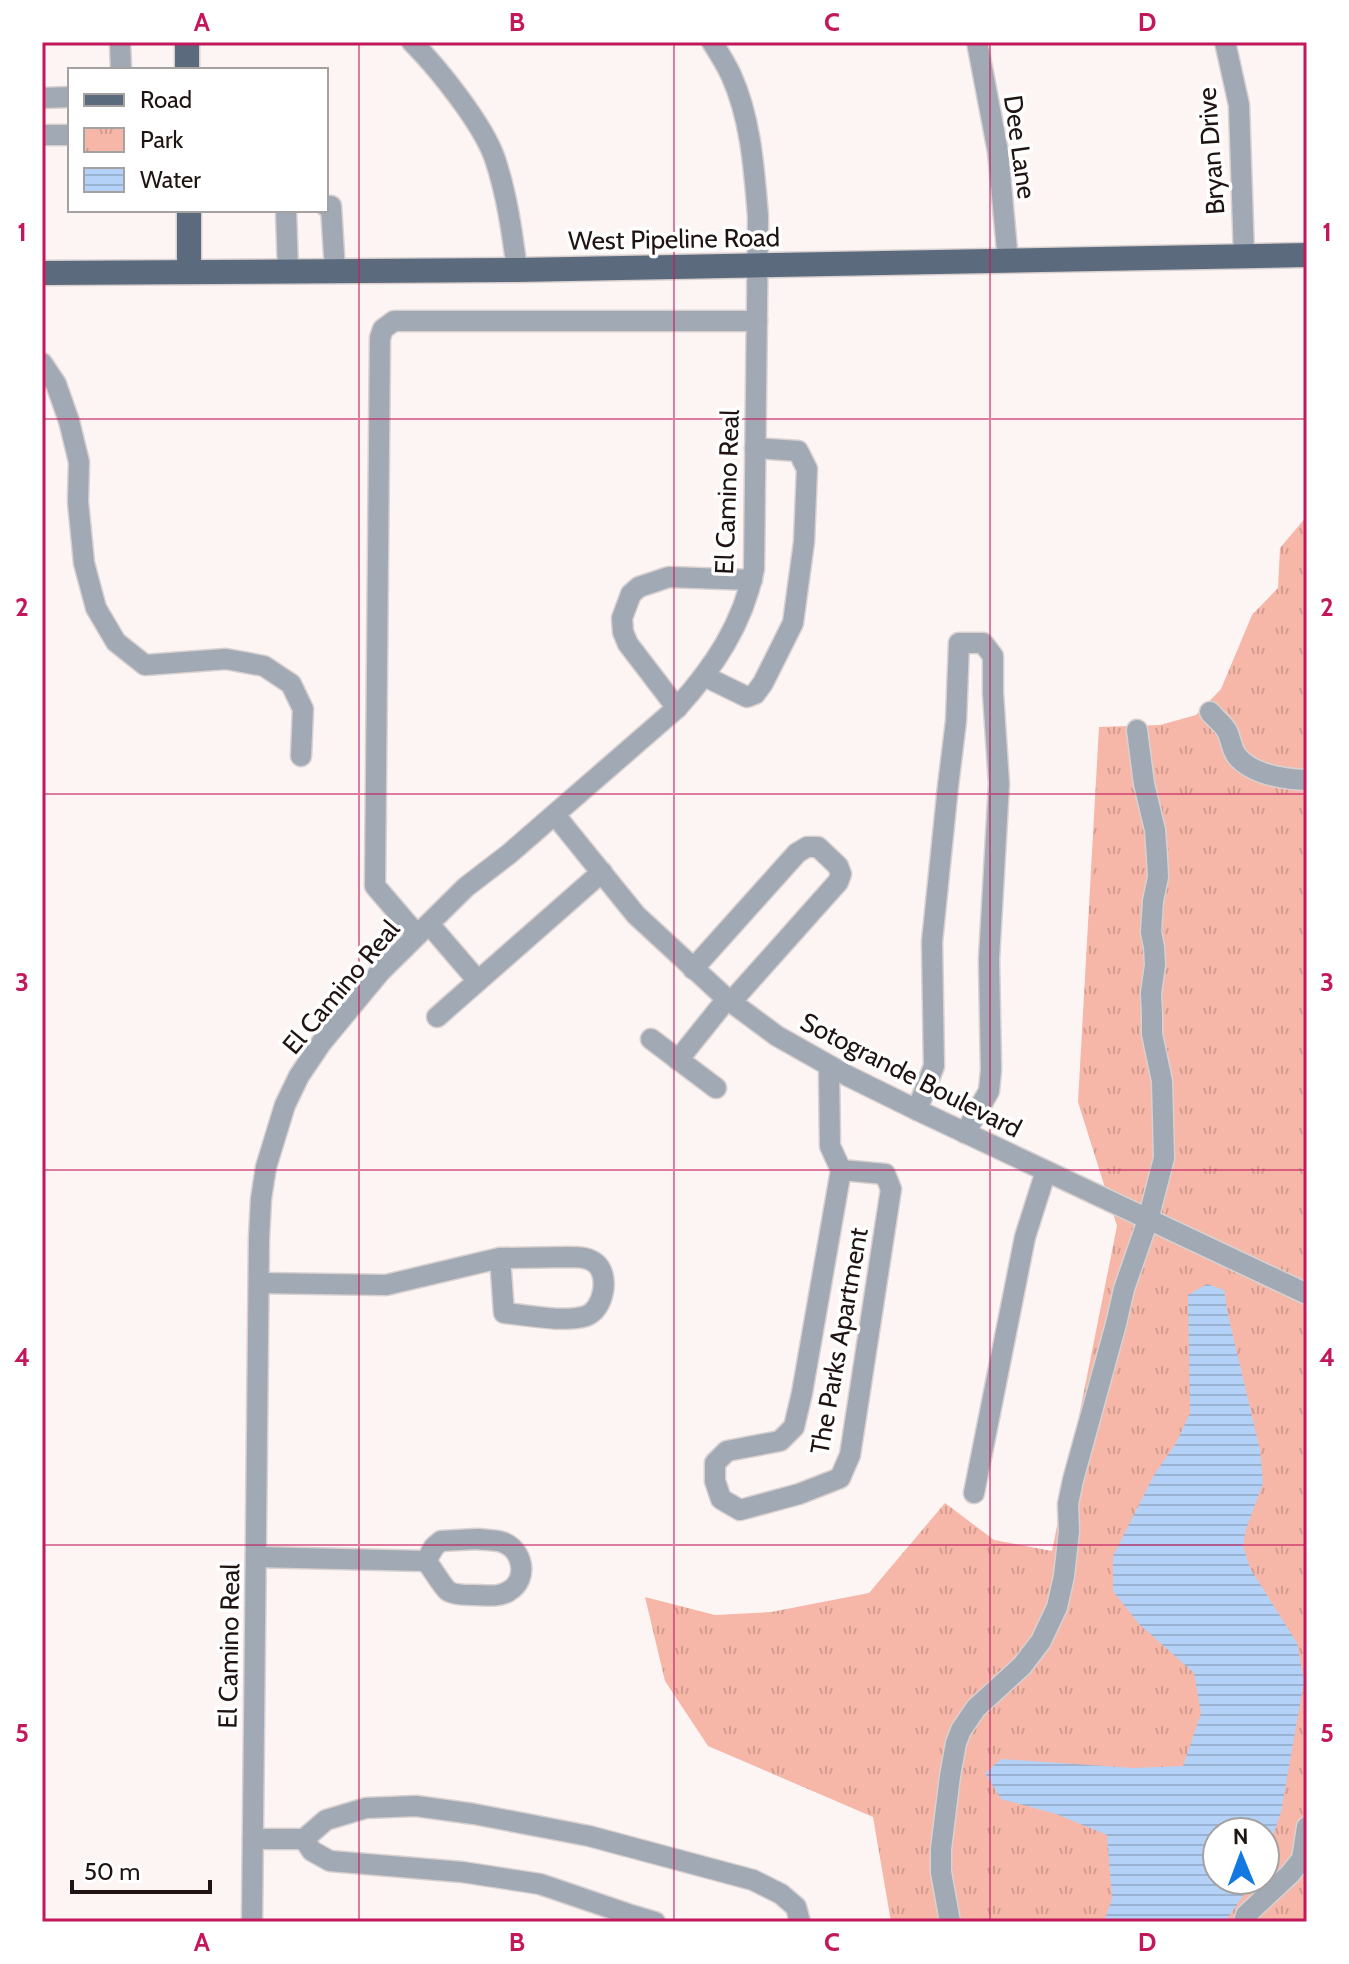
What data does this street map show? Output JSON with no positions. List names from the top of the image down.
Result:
{
  "streets": {
    "main road": ["West Pipeline Road"],
    "street": [
      "Dee Lane",
      "Bryan Drive",
      "El Camino Real",
      "Sotogrande Boulevard",
      "The Parks Apartment"
    ]
  },
  "crossings": [
    ["Dee Lane", "West Pipeline Road"],
    ["Bryan Drive", "West Pipeline Road"],
    ["West Pipeline Road", "El Camino Real"],
    ["El Camino Real", "Sotogrande Boulevard"],
    ["Sotogrande Boulevard", "The Parks Apartment"]
  ],
  "legend": ["Road", "Park", "Water"],
  "scale_bar": "50 m",
  "north": "top",
  "grid": {
    "columns": [
      "A",
      "B",
      "C",
      "D"
    ],
    "rows": [
      "1",
      "2",
      "3",
      "4",
      "5"
    ]
  }
}
